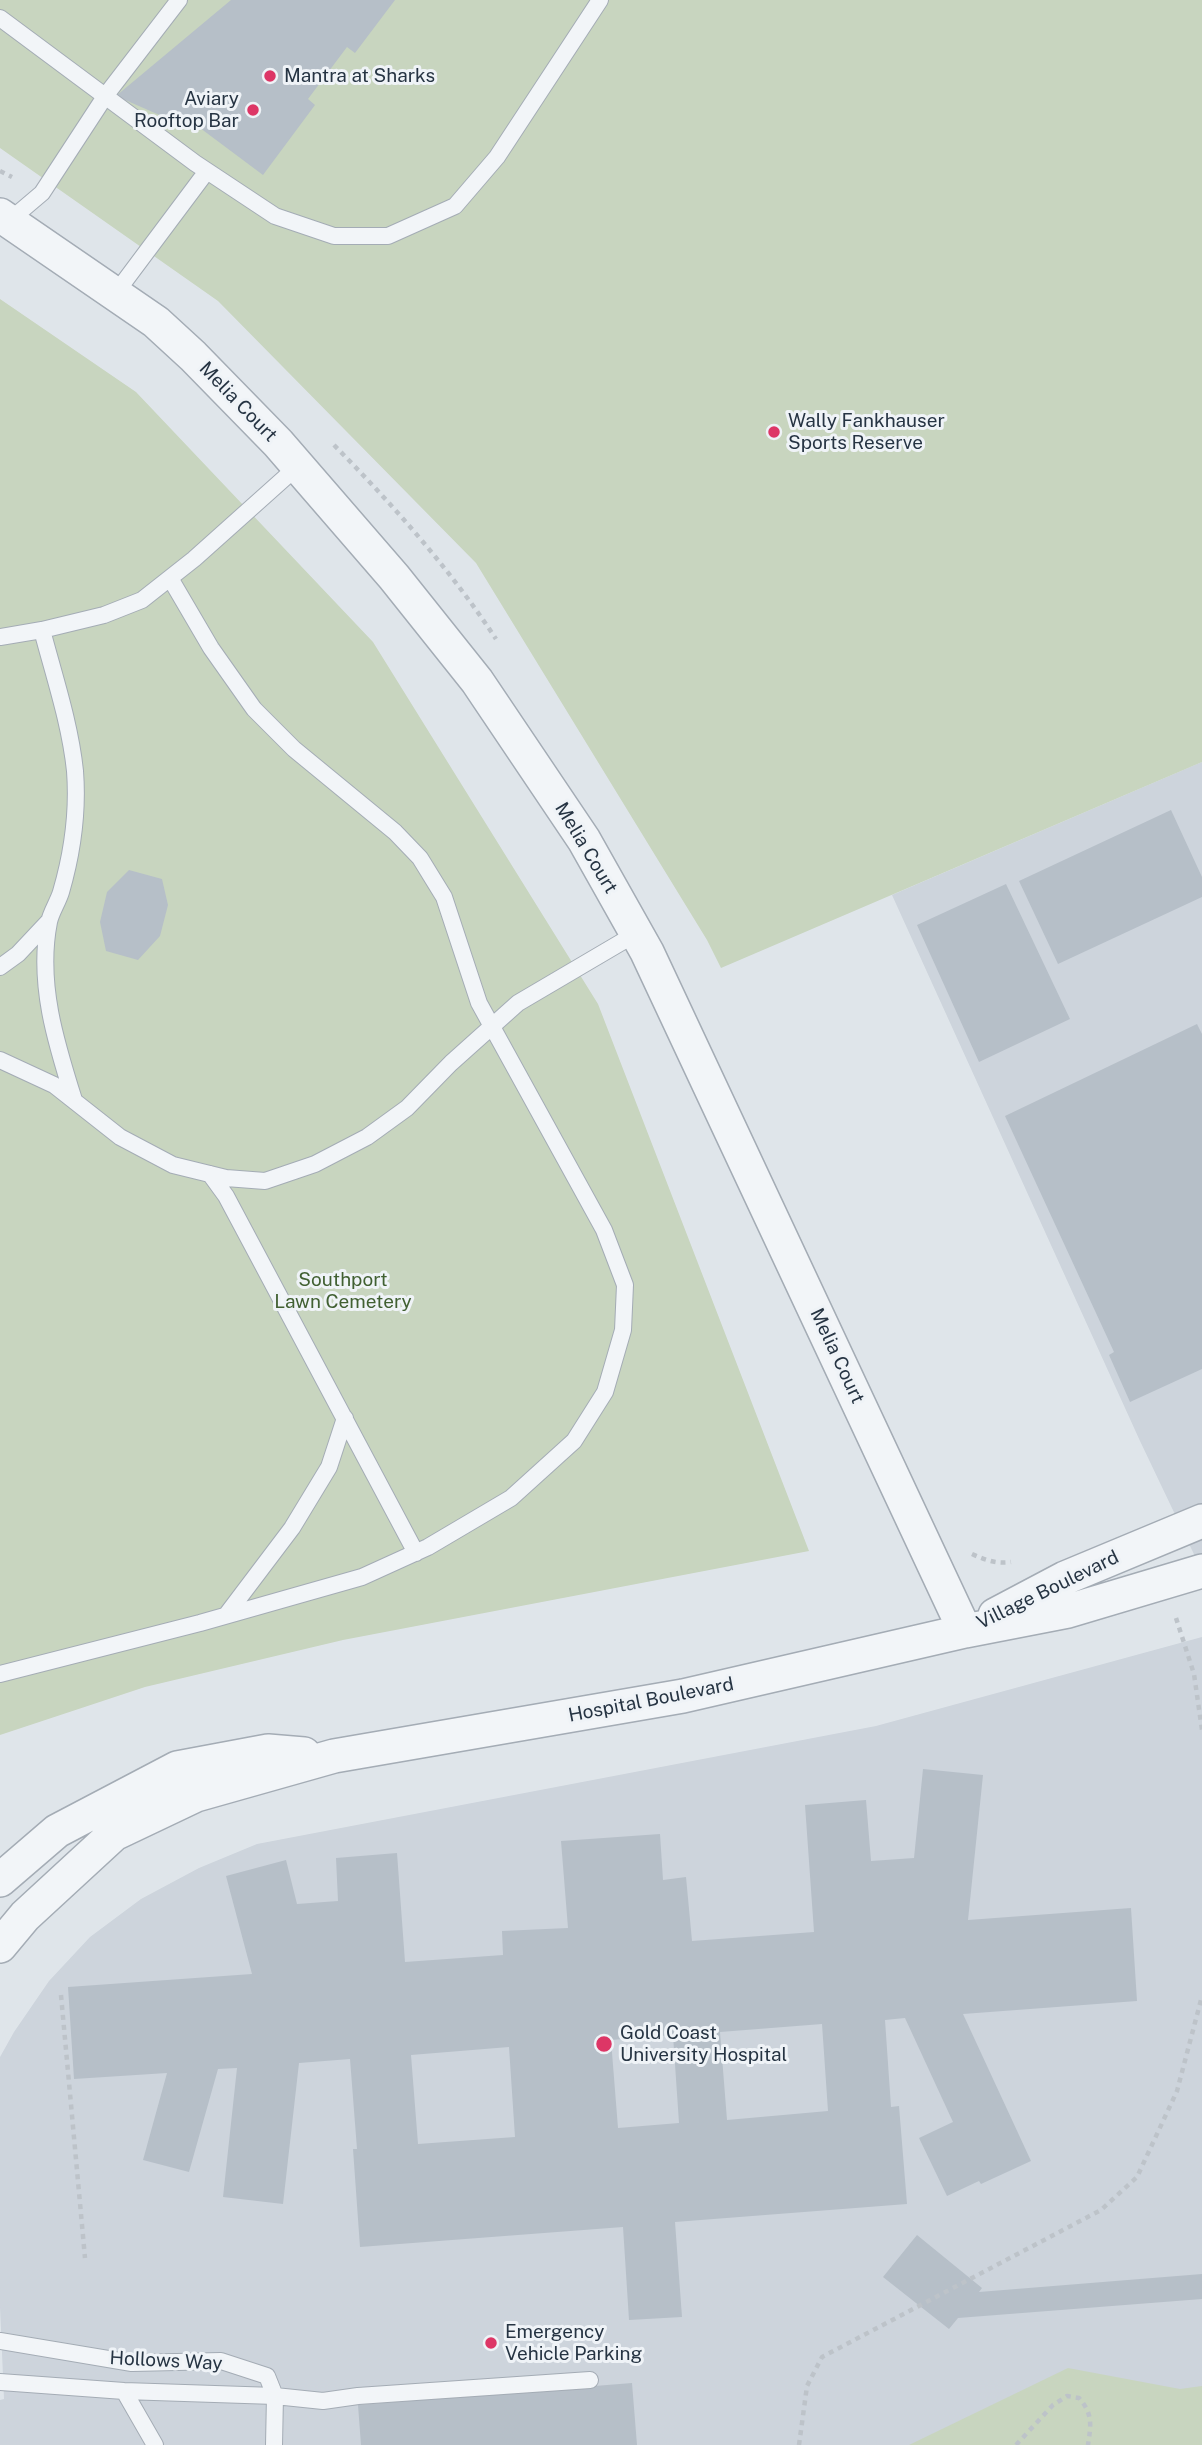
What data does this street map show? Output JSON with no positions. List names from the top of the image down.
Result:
{
  "streets": {
    "street": ["Melia Court", "Village Boulevard", "Hospital Boulevard"],
    "lane": ["Hollows Way"]
  },
  "crossings": [
    ["Melia Court", "Village Boulevard"],
    ["Melia Court", "Hospital Boulevard"],
    ["Village Boulevard", "Hospital Boulevard"]
  ],
  "parks": ["Southport Lawn Cemetery"],
  "places": [
    "Mantra at Sharks",
    "Aviary Rooftop Bar",
    "Wally Fankhauser Sports Reserve",
    "Gold Coast University Hospital",
    "Emergency Vehicle Parking"
  ]
}
